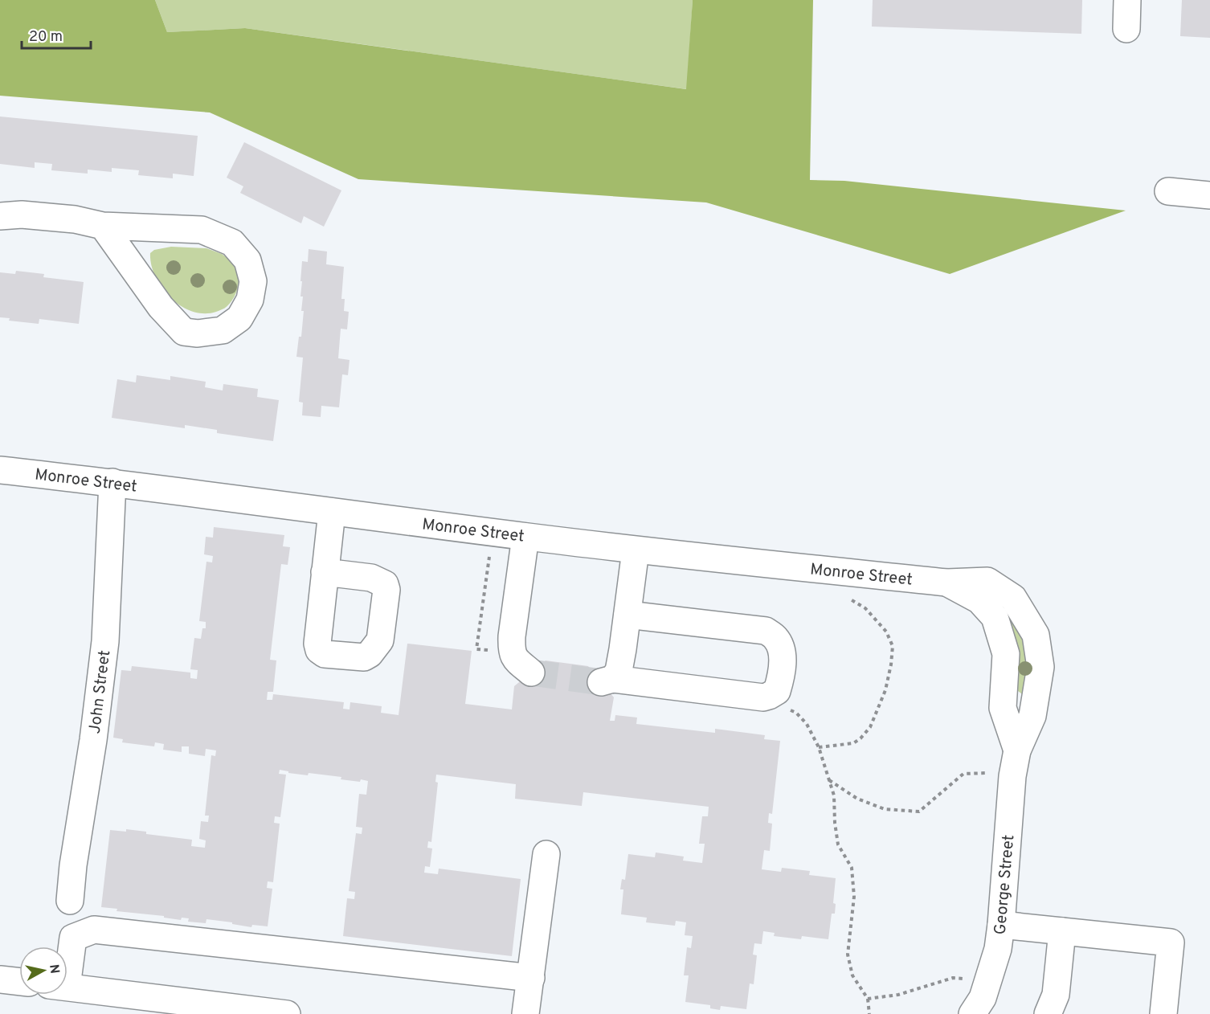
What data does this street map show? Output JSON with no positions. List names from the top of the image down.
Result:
{
  "streets": {
    "street": ["Monroe Street", "John Street", "George Street"]
  },
  "crossings": [
    ["Monroe Street", "John Street"],
    ["Monroe Street", "George Street"]
  ],
  "scale_bar": "20 m",
  "north": "right"
}
